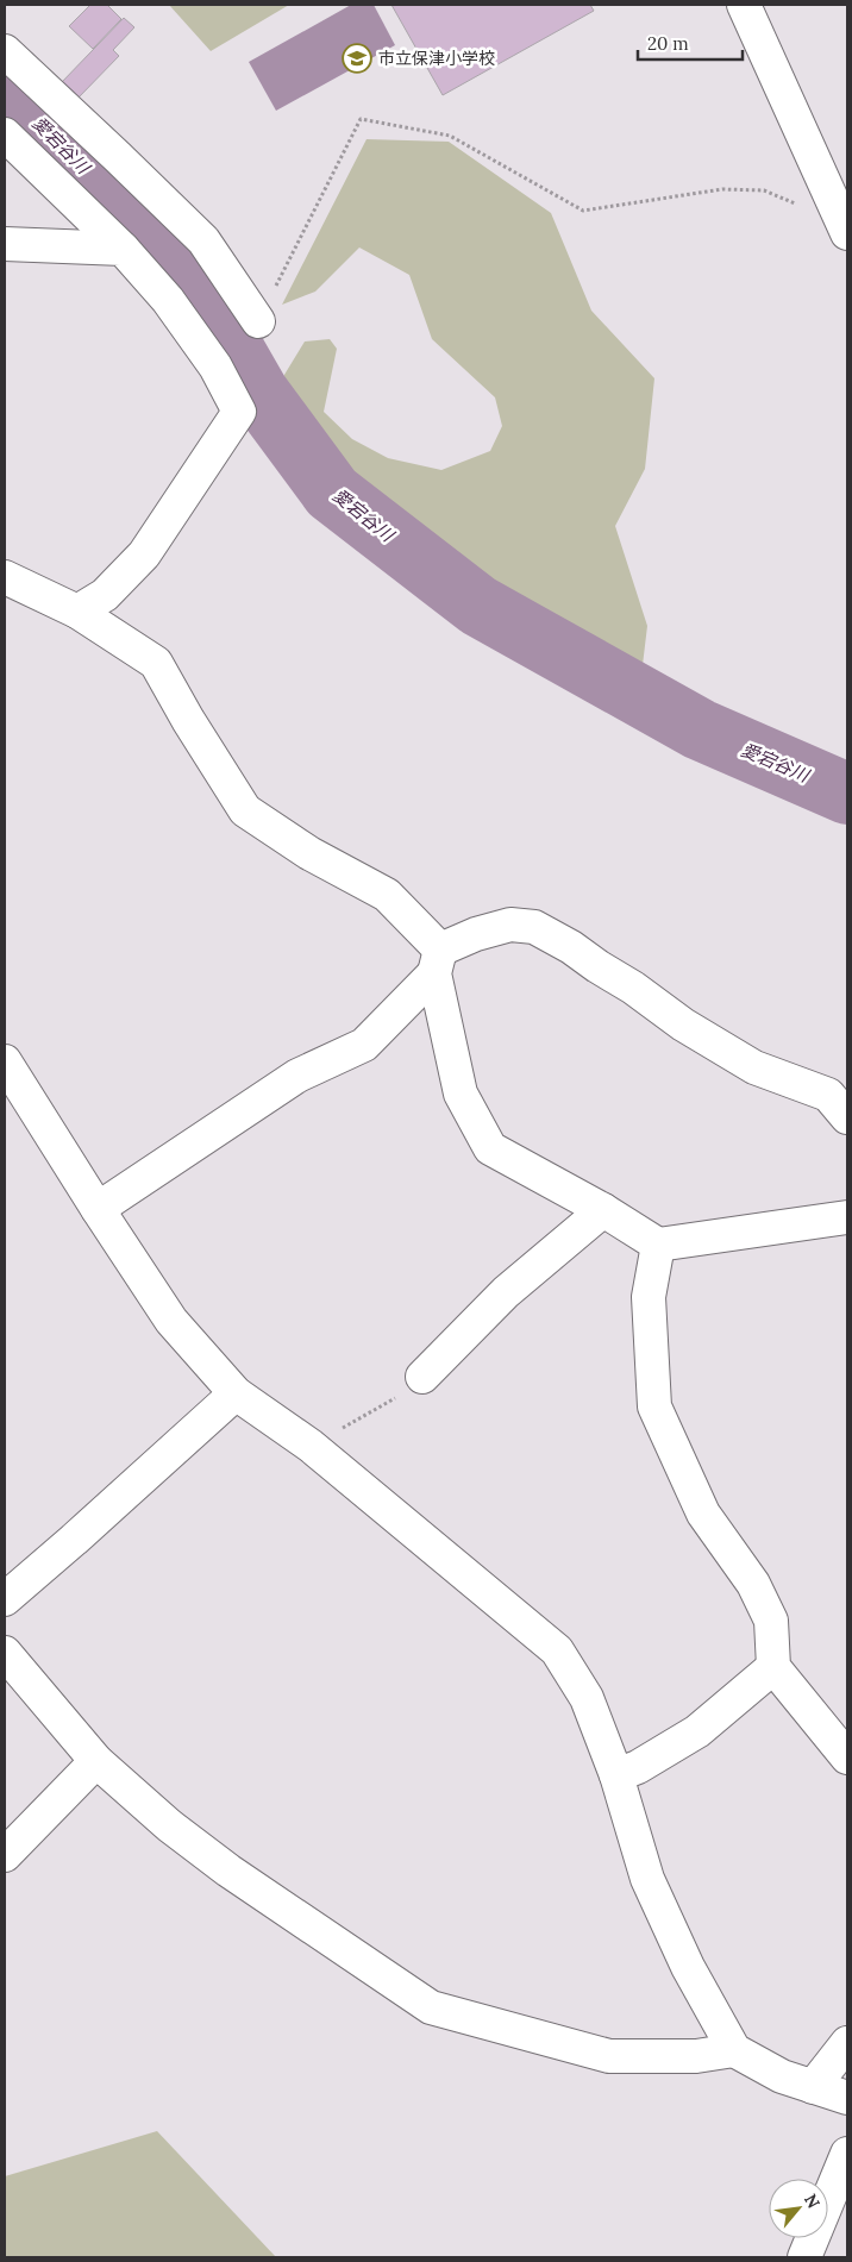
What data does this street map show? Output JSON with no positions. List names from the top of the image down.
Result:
{
  "water": ["愛宕谷川"],
  "places": {
    "school or university": ["市立保津小学校"]
  },
  "scale_bar": "20 m",
  "north": "top right"
}
